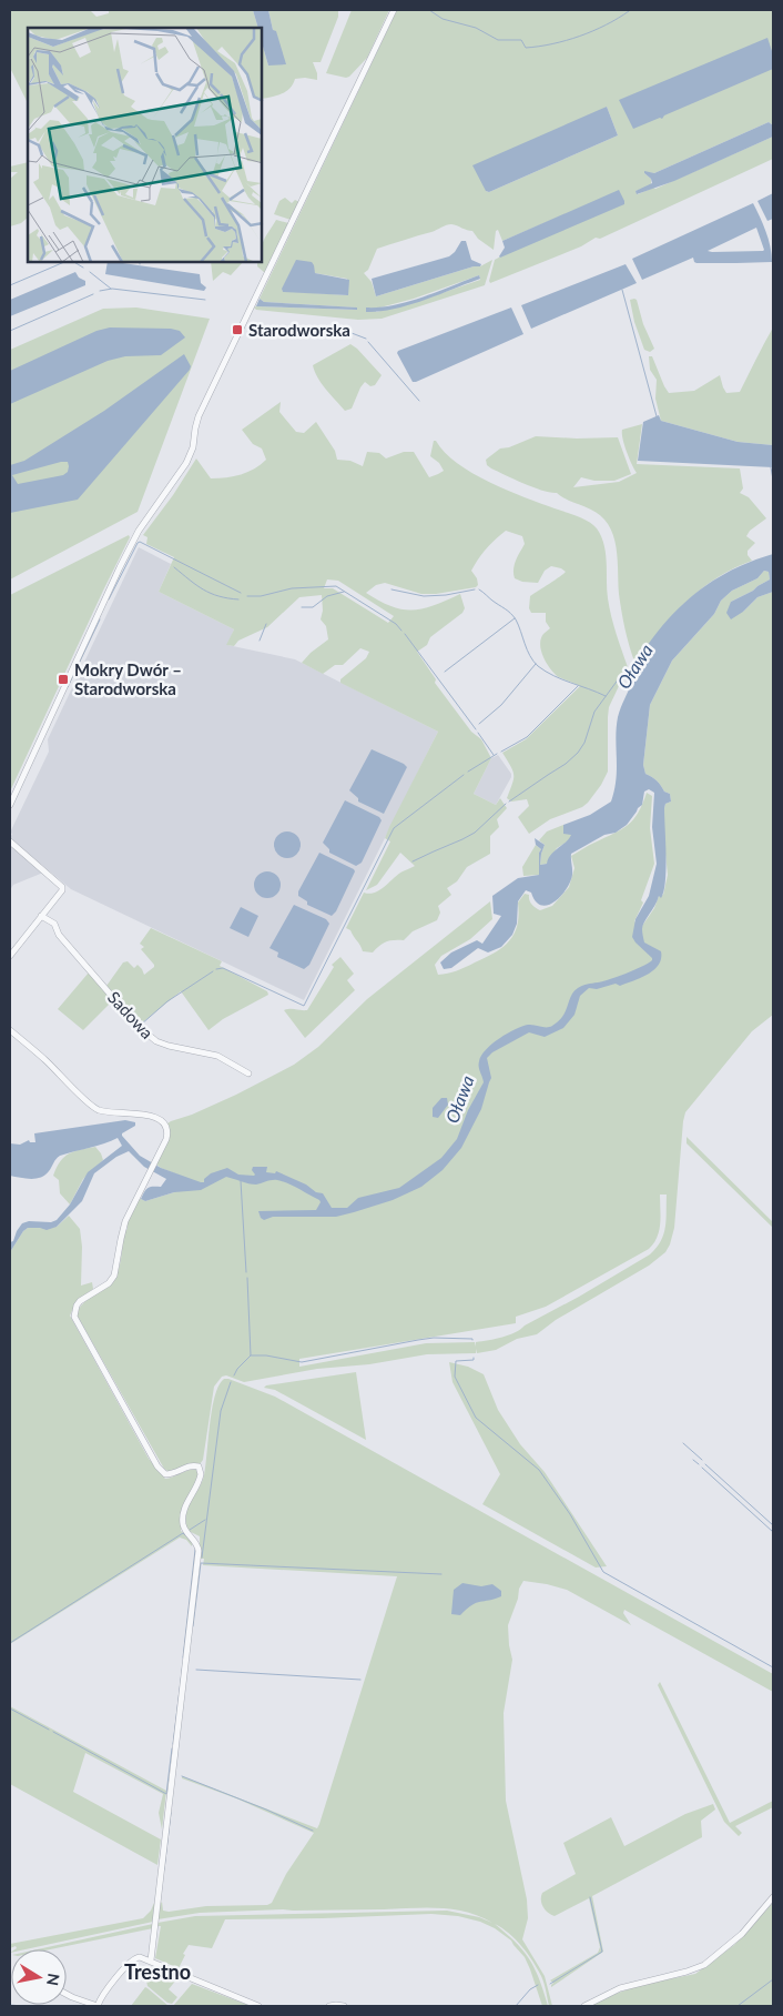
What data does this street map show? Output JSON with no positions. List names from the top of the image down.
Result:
{
  "streets": {
    "street": ["Sadowa"]
  },
  "districts": ["Trestno"],
  "water": ["Oława"],
  "places": {
    "transit": ["Starodworska", "Mokry Dwór – Starodworska"]
  },
  "north": "right"
}
